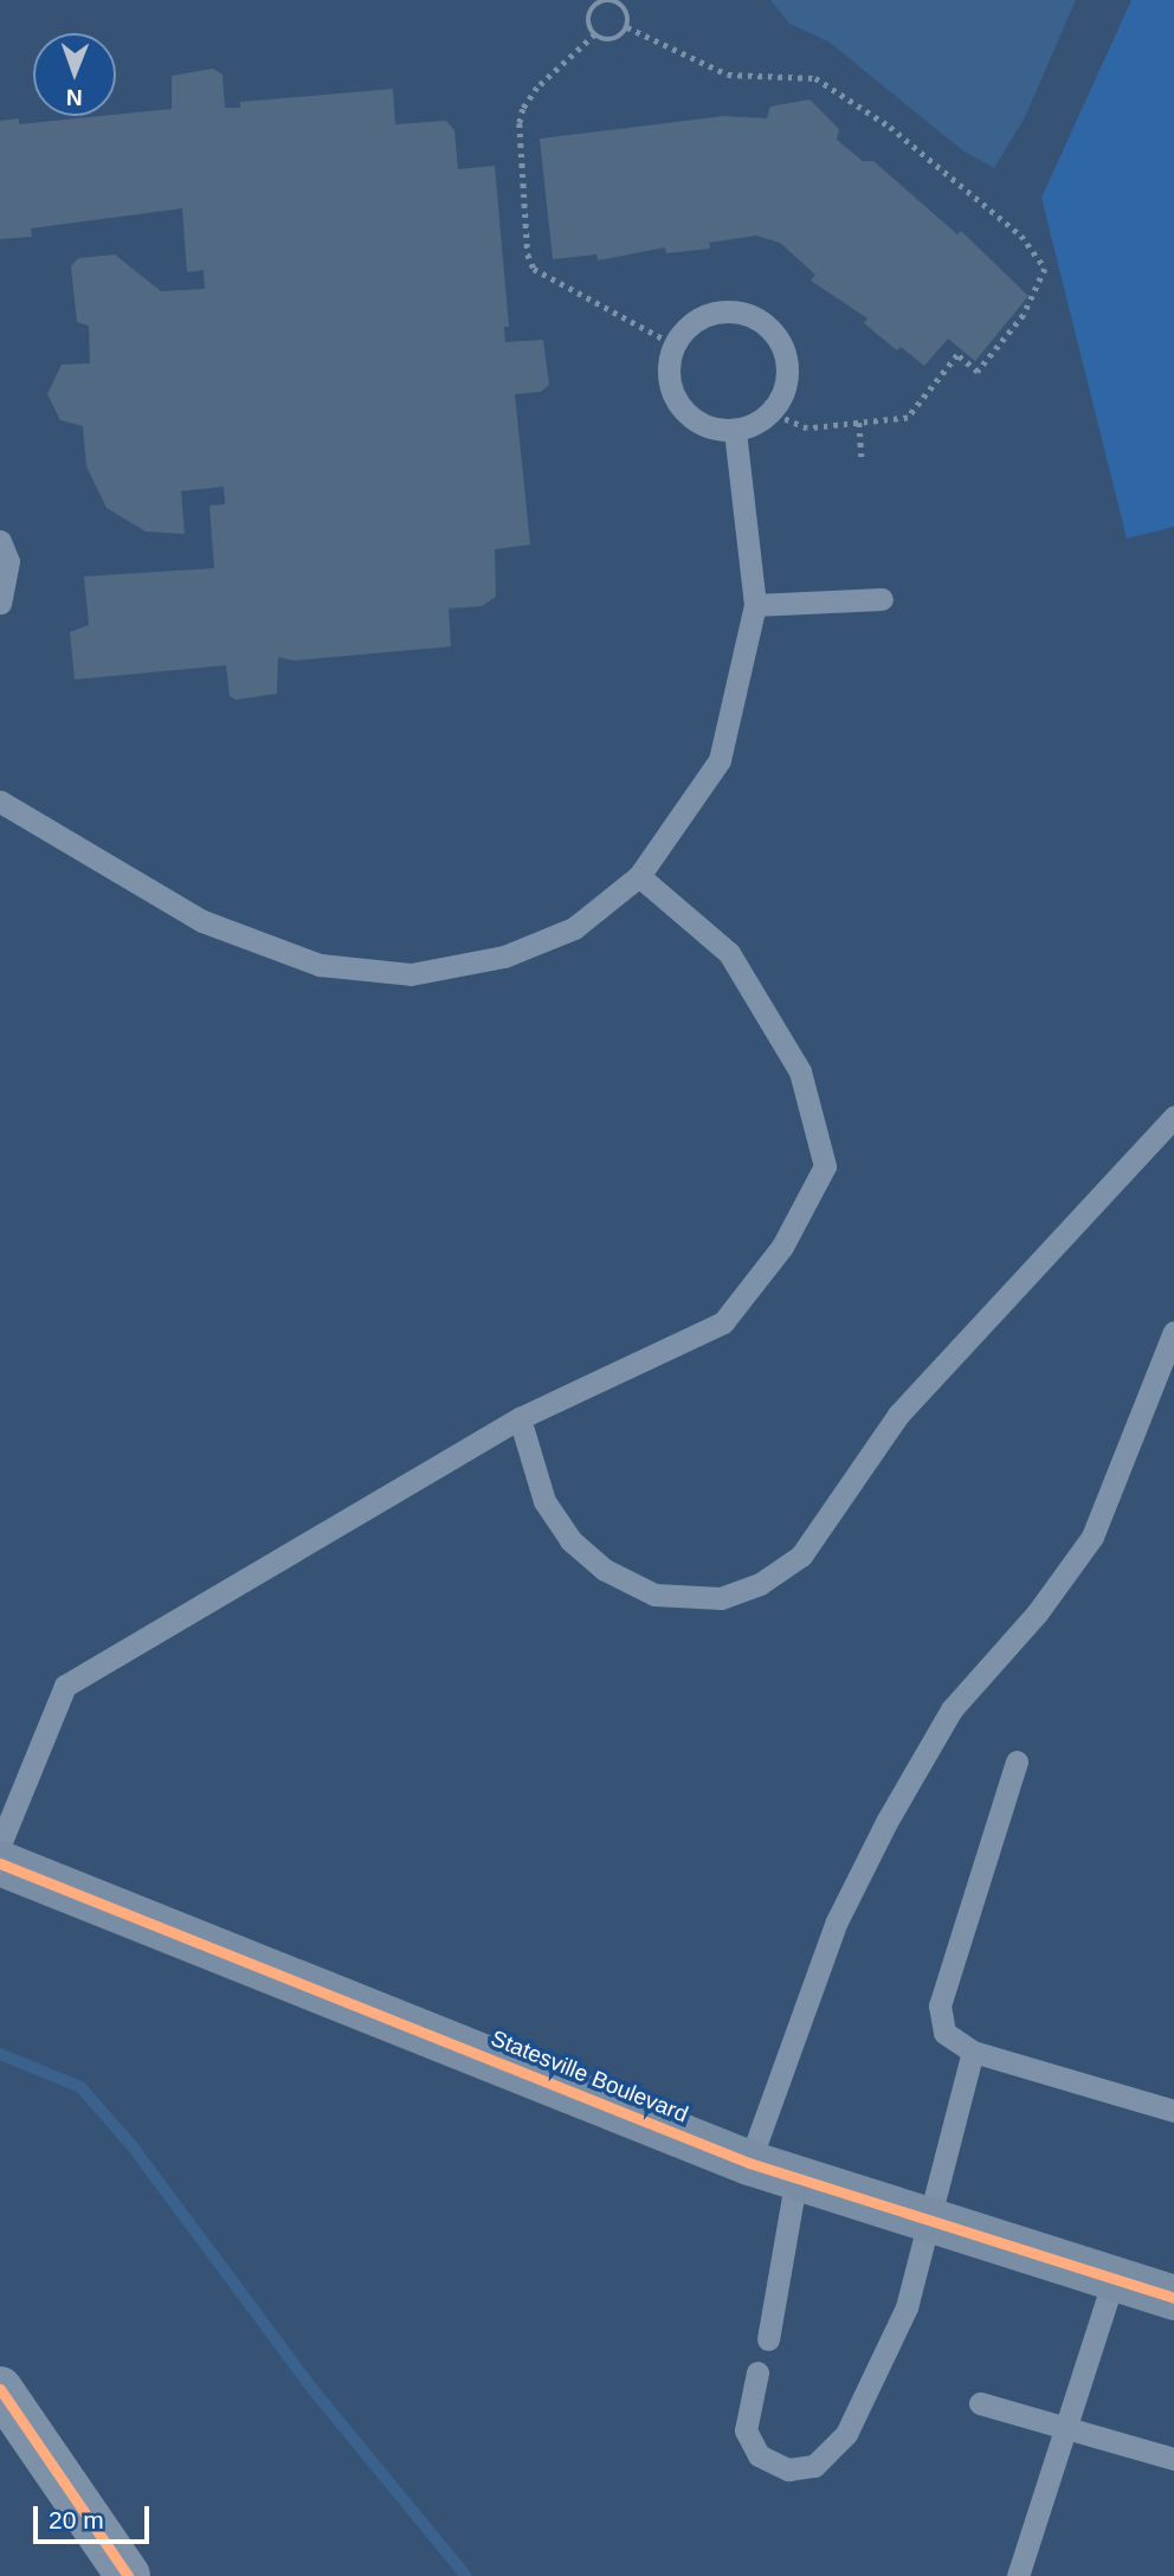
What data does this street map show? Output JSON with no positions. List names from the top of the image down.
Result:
{
  "streets": {
    "main road": ["Statesville Boulevard"]
  },
  "scale_bar": "20 m",
  "north": "bottom"
}
